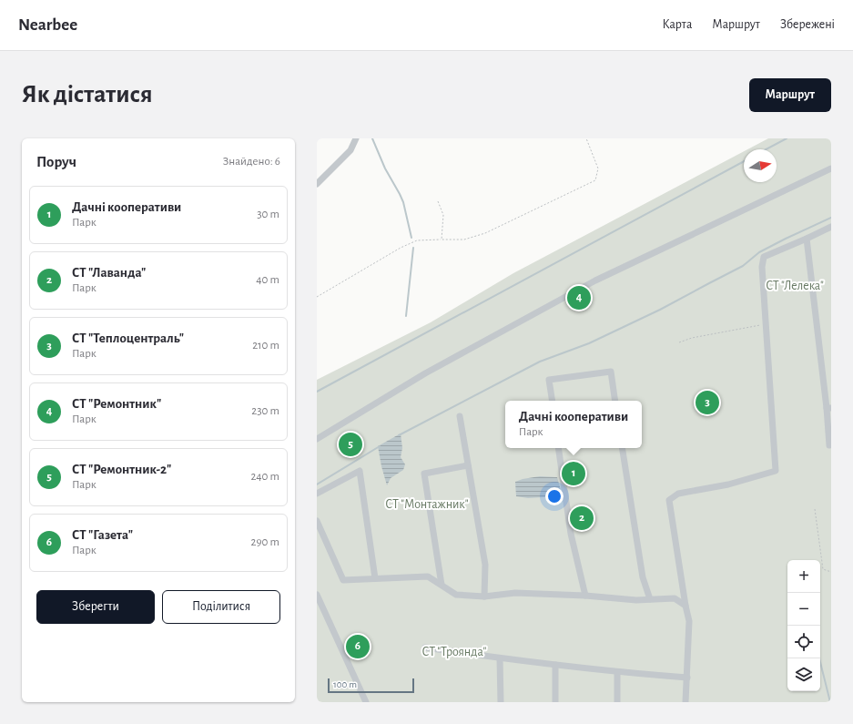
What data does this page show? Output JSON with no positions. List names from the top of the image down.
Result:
{
  "parks": ["СТ \"Лелека\"", "СТ \"Монтажник\"", "СТ \"Троянда\""],
  "scale_bar": "100 m",
  "north": "right",
  "page": {
    "header": "Nearbee",
    "nav": ["Карта", "Маршрут", "Збережені"],
    "buttons": [
      "Маршрут",
      ["Зберегти", "Поділитися"]
    ],
    "title": "Як дістатися",
    "heading": ["Поруч", "Знайдено: 6"],
    "list": [
      {
        "mark": "1",
        "name": "Дачні кооперативи",
        "note": "Парк",
        "value": "30 m"
      },
      {
        "mark": "2",
        "name": "СТ \"Лаванда\"",
        "note": "Парк",
        "value": "40 m"
      },
      {
        "mark": "3",
        "name": "СТ \"Теплоцентраль\"",
        "note": "Парк",
        "value": "210 m"
      },
      {
        "mark": "4",
        "name": "СТ \"Ремонтник\"",
        "note": "Парк",
        "value": "230 m"
      },
      {
        "mark": "5",
        "name": "СТ \"Ремонтник-2\"",
        "note": "Парк",
        "value": "240 m"
      },
      {
        "mark": "6",
        "name": "СТ \"Газета\"",
        "note": "Парк",
        "value": "290 m"
      }
    ],
    "pins": [
      "4",
      "3",
      "5",
      "1",
      "2",
      "6"
    ],
    "popup": ["Дачні кооперативи", "Парк"],
    "map_buttons": ["+", "−"],
    "scale": "100 m"
  }
}
